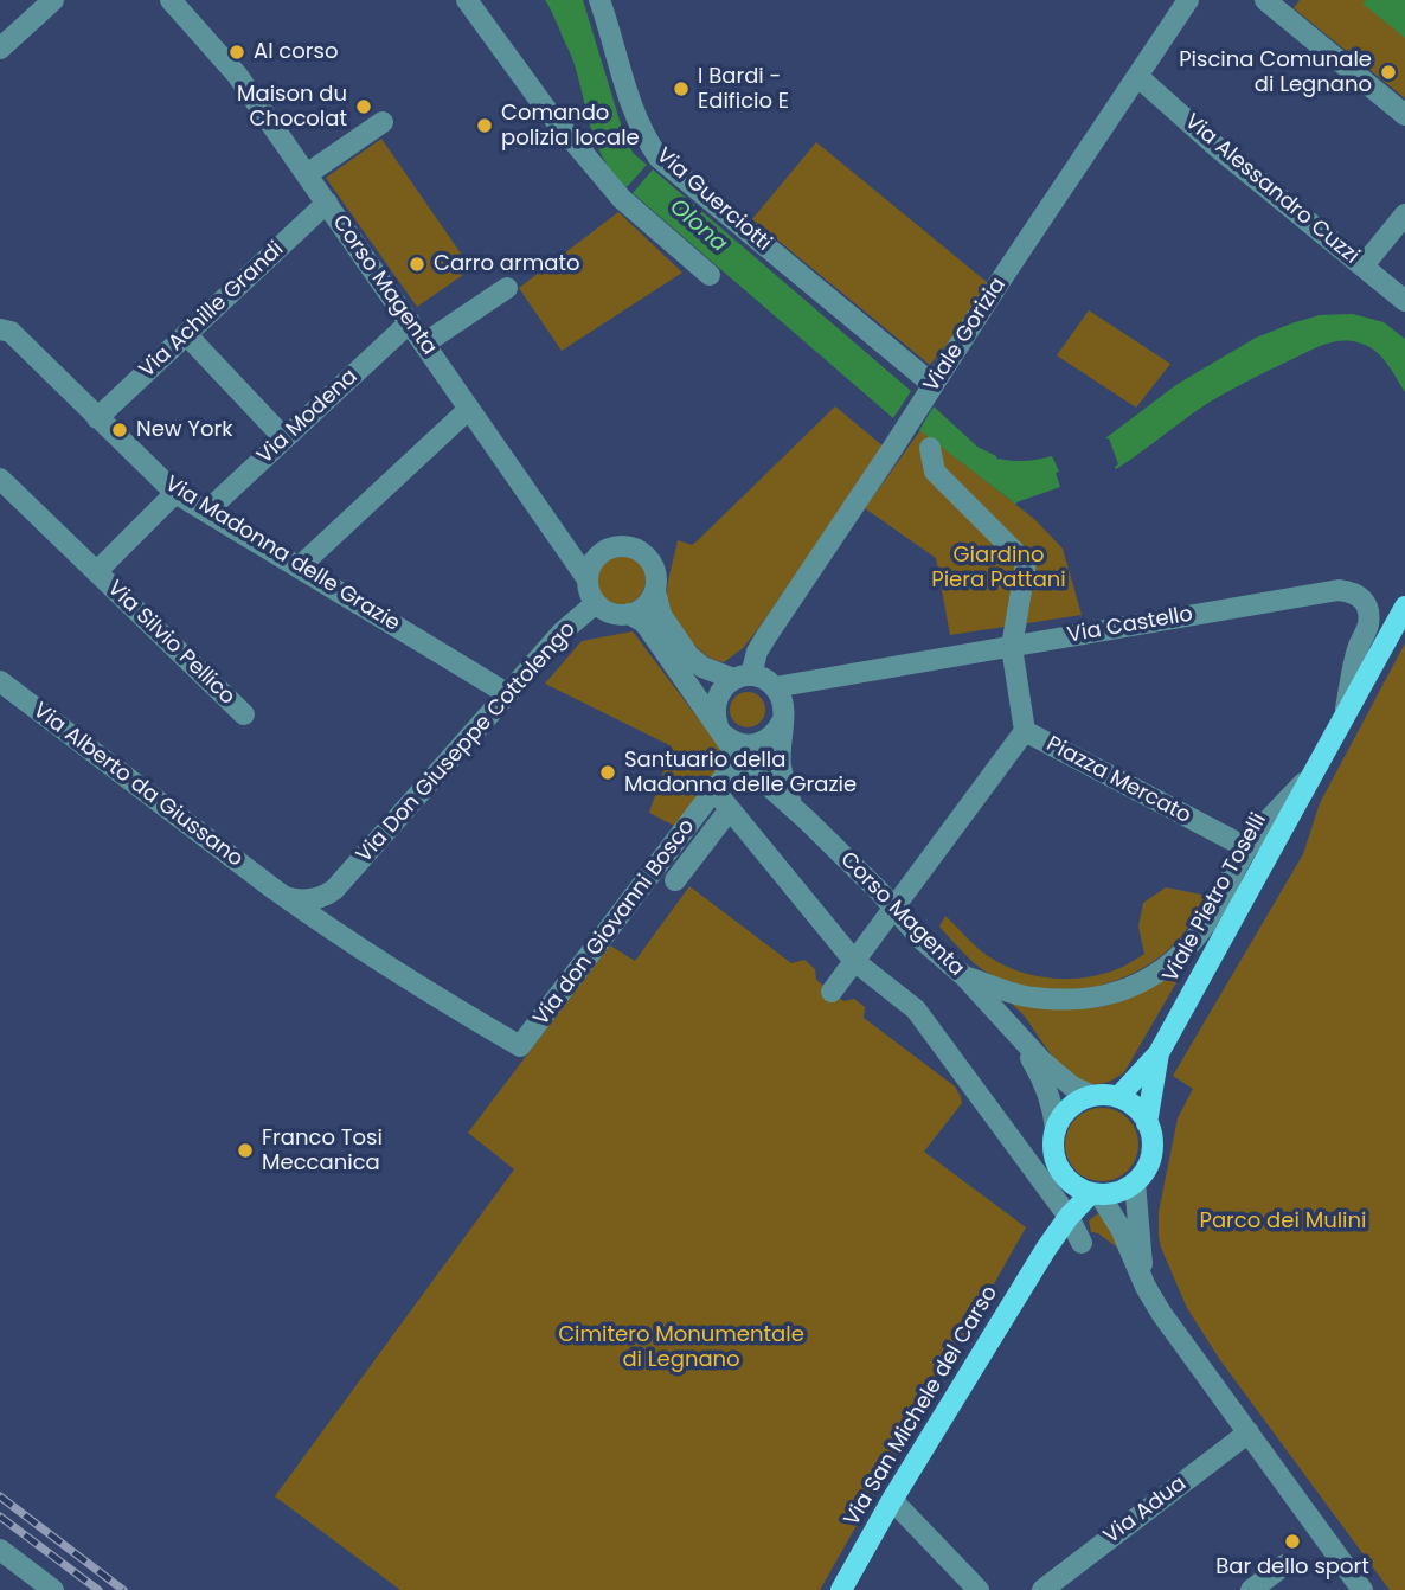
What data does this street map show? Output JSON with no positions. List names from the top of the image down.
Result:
{
  "streets": {
    "main road": ["Viale Pietro Toselli", "Via San Michele del Carso"],
    "street": [
      "Via Alessandro Cuzzi",
      "Via Guerciotti",
      "Corso Magenta",
      "Via Achille Grandi",
      "Viale Gorizia",
      "Via Modena",
      "Via Madonna delle Grazie",
      "Via Castello",
      "Via Silvio Pellico",
      "Via Don Giuseppe Cottolengo",
      "Piazza Mercato",
      "Via Alberto da Giussano",
      "Via don Giovanni Bosco",
      "Via Adua"
    ]
  },
  "crossings": [
    ["Via Alessandro Cuzzi", "Viale Gorizia"],
    ["Via Guerciotti", "Viale Gorizia"],
    ["Corso Magenta", "Via Achille Grandi"],
    ["Corso Magenta", "Viale Gorizia"],
    ["Corso Magenta", "Via Modena"],
    ["Corso Magenta", "Via Castello"],
    ["Corso Magenta", "Via Don Giuseppe Cottolengo"],
    ["Corso Magenta", "Piazza Mercato"],
    ["Corso Magenta", "Viale Pietro Toselli"],
    ["Corso Magenta", "Via don Giovanni Bosco"],
    ["Corso Magenta", "Via San Michele del Carso"],
    ["Via Achille Grandi", "Via Madonna delle Grazie"],
    ["Viale Gorizia", "Via Castello"],
    ["Via Modena", "Via Madonna delle Grazie"],
    ["Via Madonna delle Grazie", "Via Silvio Pellico"],
    ["Via Madonna delle Grazie", "Via Don Giuseppe Cottolengo"],
    ["Via Castello", "Viale Pietro Toselli"],
    ["Via Don Giuseppe Cottolengo", "Via Alberto da Giussano"],
    ["Via Alberto da Giussano", "Via don Giovanni Bosco"],
    ["Viale Pietro Toselli", "Via San Michele del Carso"]
  ],
  "water": ["Olona"],
  "parks": ["Giardino Piera Pattani", "Parco dei Mulini", "Cimitero Monumentale di Legnano"],
  "places": [
    "Al corso",
    "Piscina Comunale di Legnano",
    "I Bardi - Edificio E",
    "Maison du Chocolat",
    "Comando polizia locale",
    "Carro armato",
    "New York",
    "Santuario della Madonna delle Grazie",
    "Franco Tosi Meccanica",
    "Bar dello sport"
  ]
}
